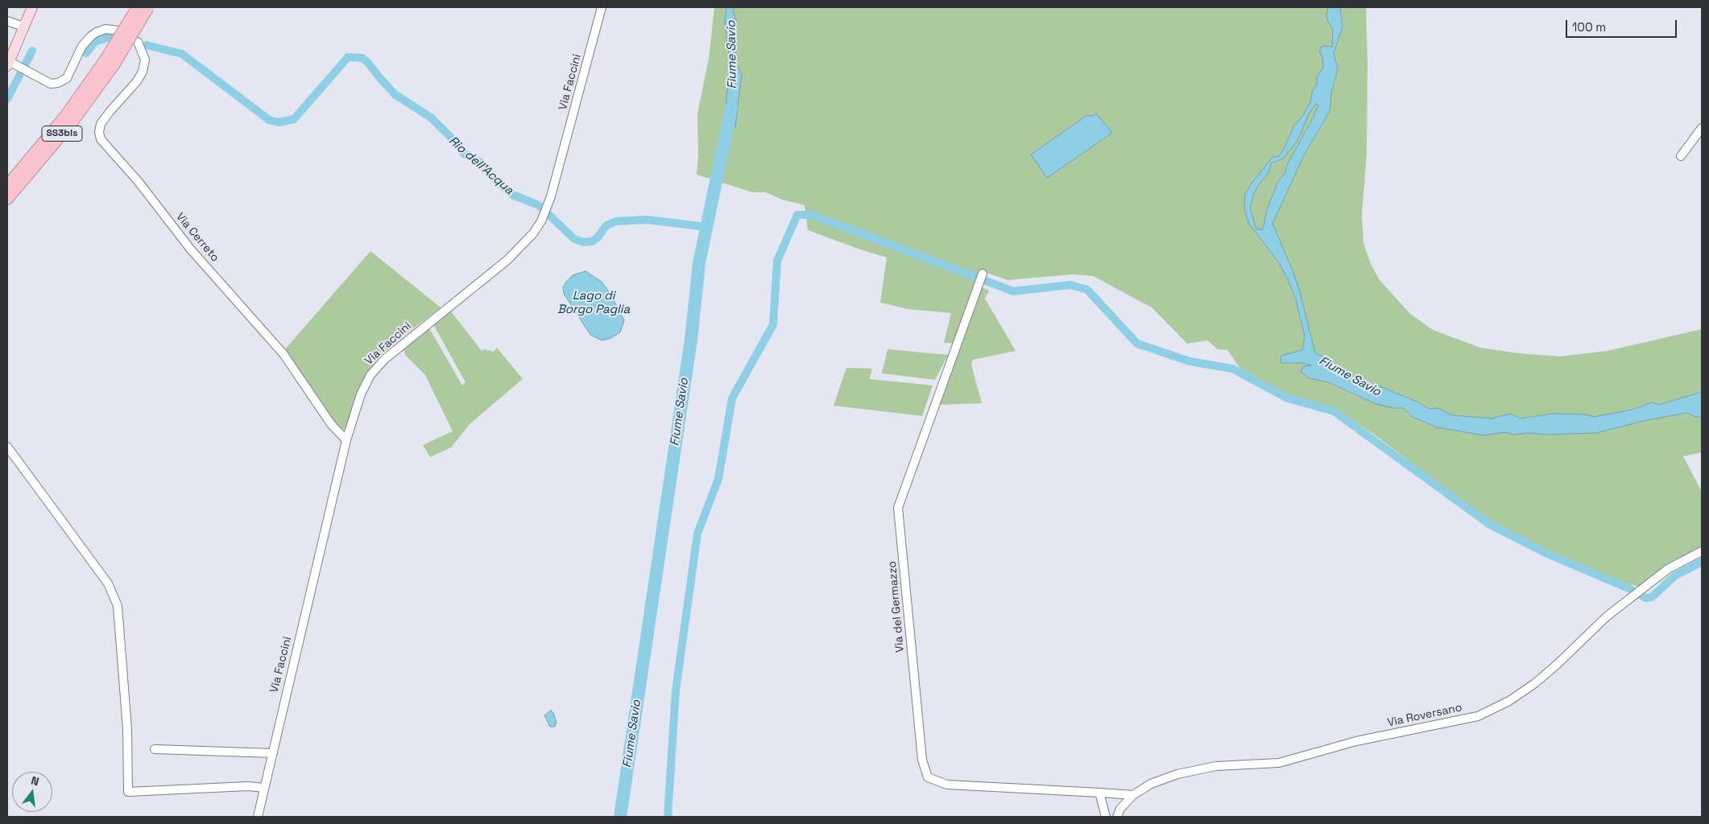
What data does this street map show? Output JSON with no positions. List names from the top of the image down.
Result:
{
  "streets": {
    "highway": ["SS3bis"],
    "street": [
      "Via Faccini",
      "Via Cerreto",
      "Via del Germazzo",
      "Via Roversano"
    ]
  },
  "crossings": [
    ["Via Faccini", "Via Cerreto"],
    ["Via del Germazzo", "Via Roversano"]
  ],
  "water": ["Fiume Savio", "Rio dell'Acqua", "Lago di Borgo Paglia"],
  "scale_bar": "100 m",
  "north": "top"
}
